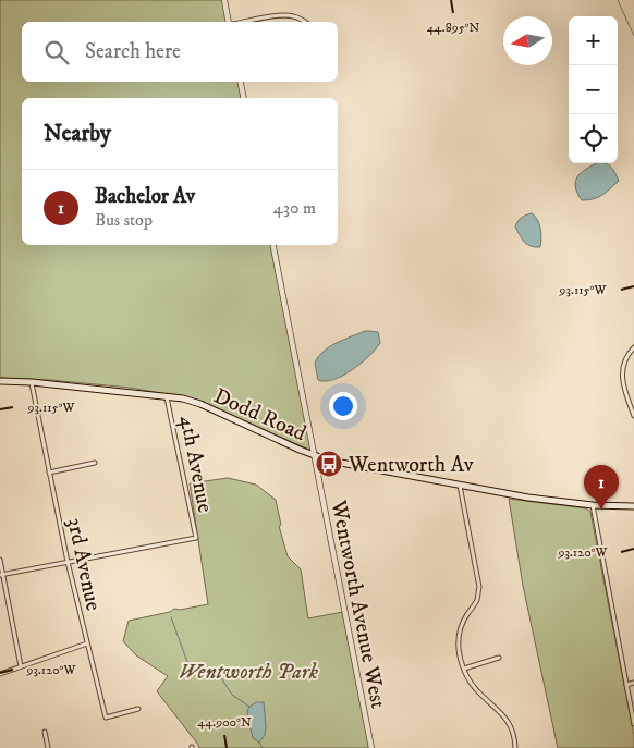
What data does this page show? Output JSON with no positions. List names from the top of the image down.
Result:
{
  "streets": {
    "main road": ["Dodd Road"],
    "street": ["4th Avenue", "3rd Avenue", "Wentworth Avenue West"]
  },
  "crossings": [
    ["Dodd Road", "4th Avenue"],
    ["Dodd Road", "3rd Avenue"],
    ["Dodd Road", "Wentworth Avenue West"],
    ["4th Avenue", "3rd Avenue"]
  ],
  "parks": ["Wentworth Park"],
  "places": {
    "bus stop": ["Wentworth Av"]
  },
  "north": "left",
  "page": {
    "map_buttons": ["+", "−"],
    "search": "Search here",
    "heading": "Nearby",
    "list": [
      {
        "mark": "1",
        "name": "Bachelor Av",
        "note": "Bus stop",
        "value": "430 m"
      }
    ],
    "pins": "1"
  },
  "coordinates": [
    "44.895°N",
    "93.115°W",
    "93.120°W",
    "44.900°N"
  ]
}
